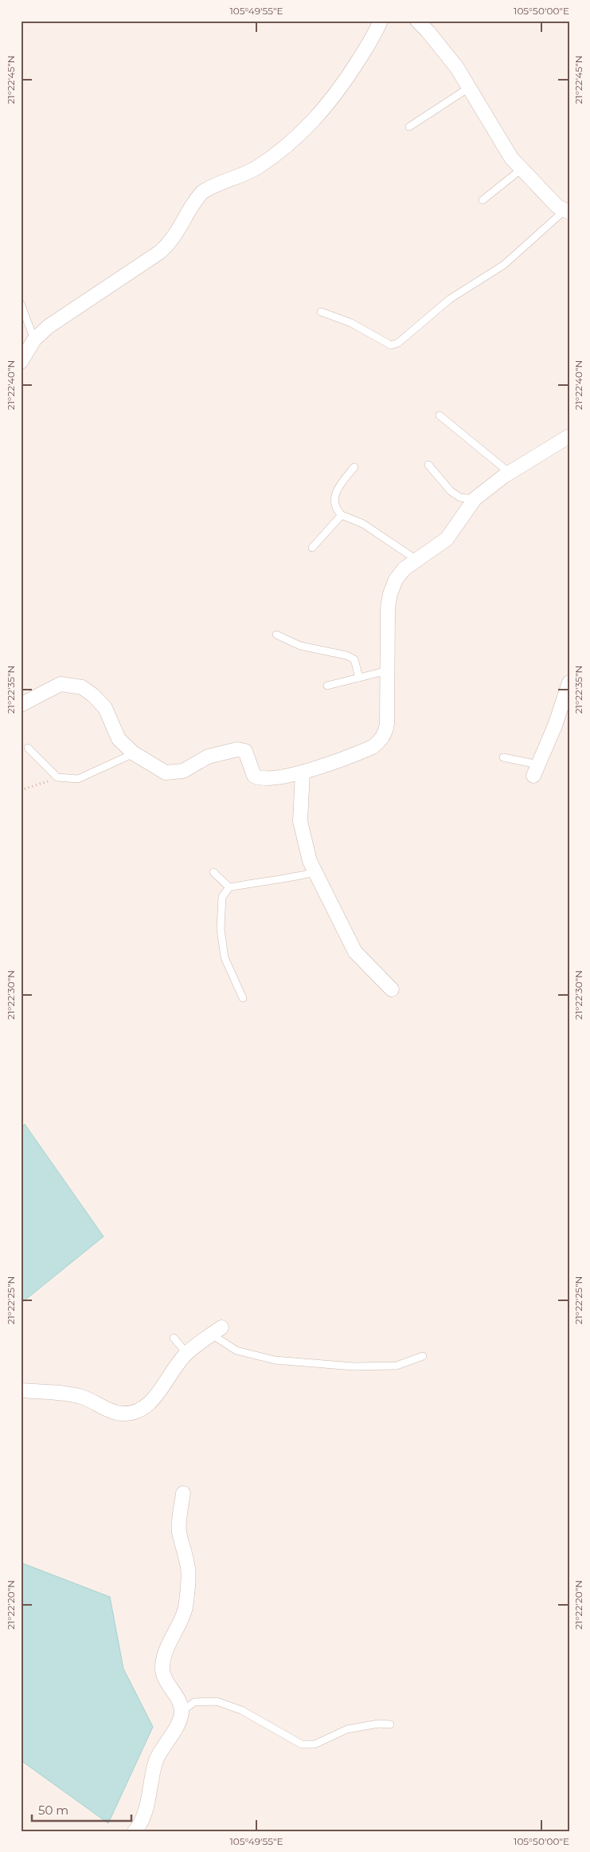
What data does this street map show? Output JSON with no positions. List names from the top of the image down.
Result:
{
  "scale_bar": "50 m",
  "coordinates": [
    "105°49'55\"E",
    "105°50'00\"E",
    "21°22'45\"N",
    "21°22'40\"N",
    "21°22'35\"N",
    "21°22'30\"N",
    "21°22'25\"N",
    "21°22'20\"N"
  ]
}
